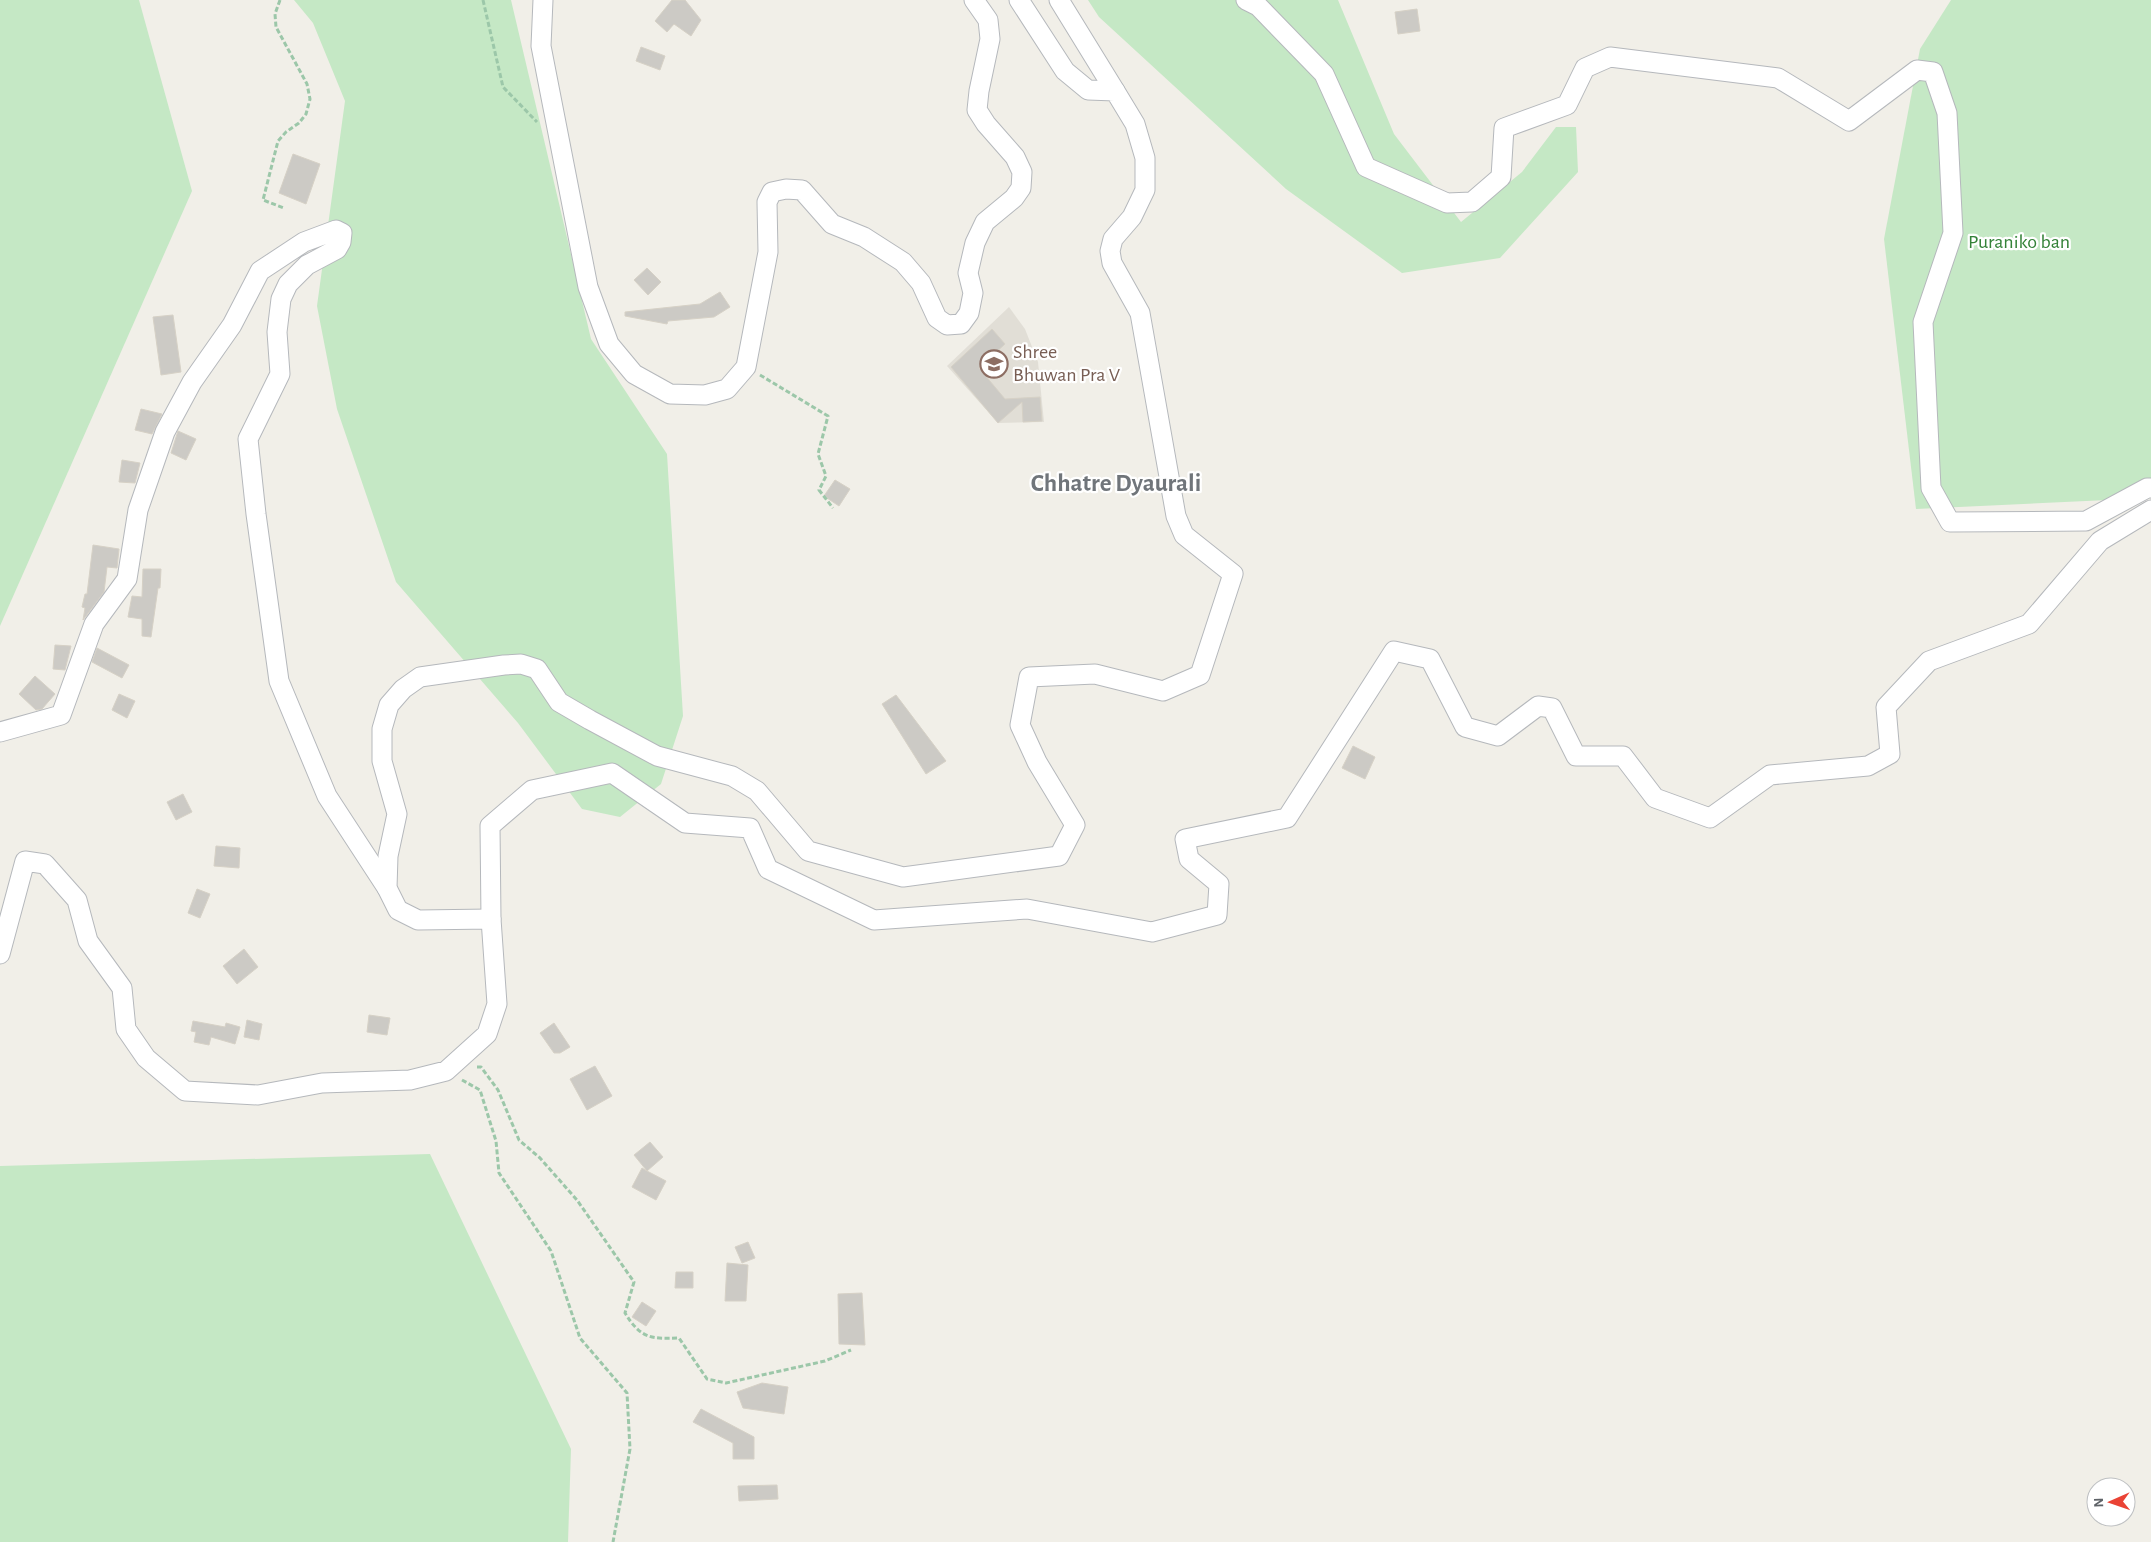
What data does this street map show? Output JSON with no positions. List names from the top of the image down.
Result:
{
  "districts": ["Chhatre Dyaurali"],
  "parks": ["Puraniko ban"],
  "places": {
    "school or university": ["Shree Bhuwan Pra V"]
  },
  "north": "left"
}
